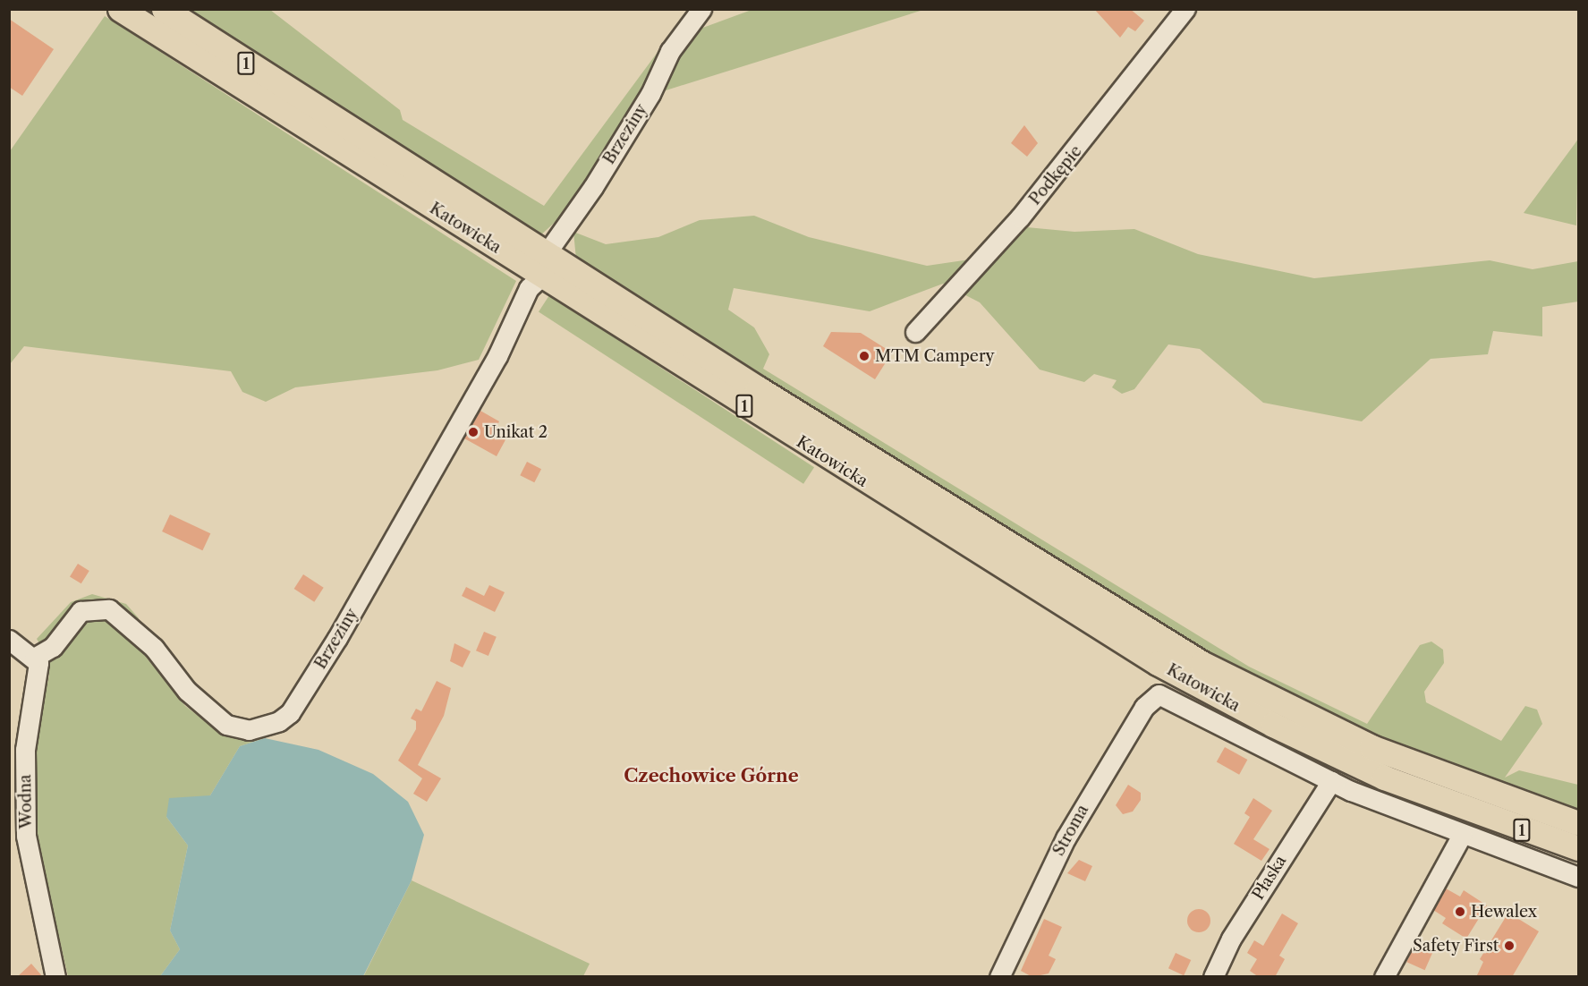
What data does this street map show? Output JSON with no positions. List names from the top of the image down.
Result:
{
  "streets": {
    "main road": ["1", "Katowicka"],
    "street": [
      "Brzeziny",
      "Podkępie",
      "Wodna",
      "Stroma",
      "Płaska"
    ]
  },
  "crossings": [
    ["Brzeziny", "Katowicka"],
    ["Brzeziny", "Wodna"],
    ["Stroma", "Płaska"]
  ],
  "districts": ["Czechowice Górne"],
  "places": [
    "MTM Campery",
    "Unikat 2",
    "Hewalex",
    "Safety First"
  ]
}
